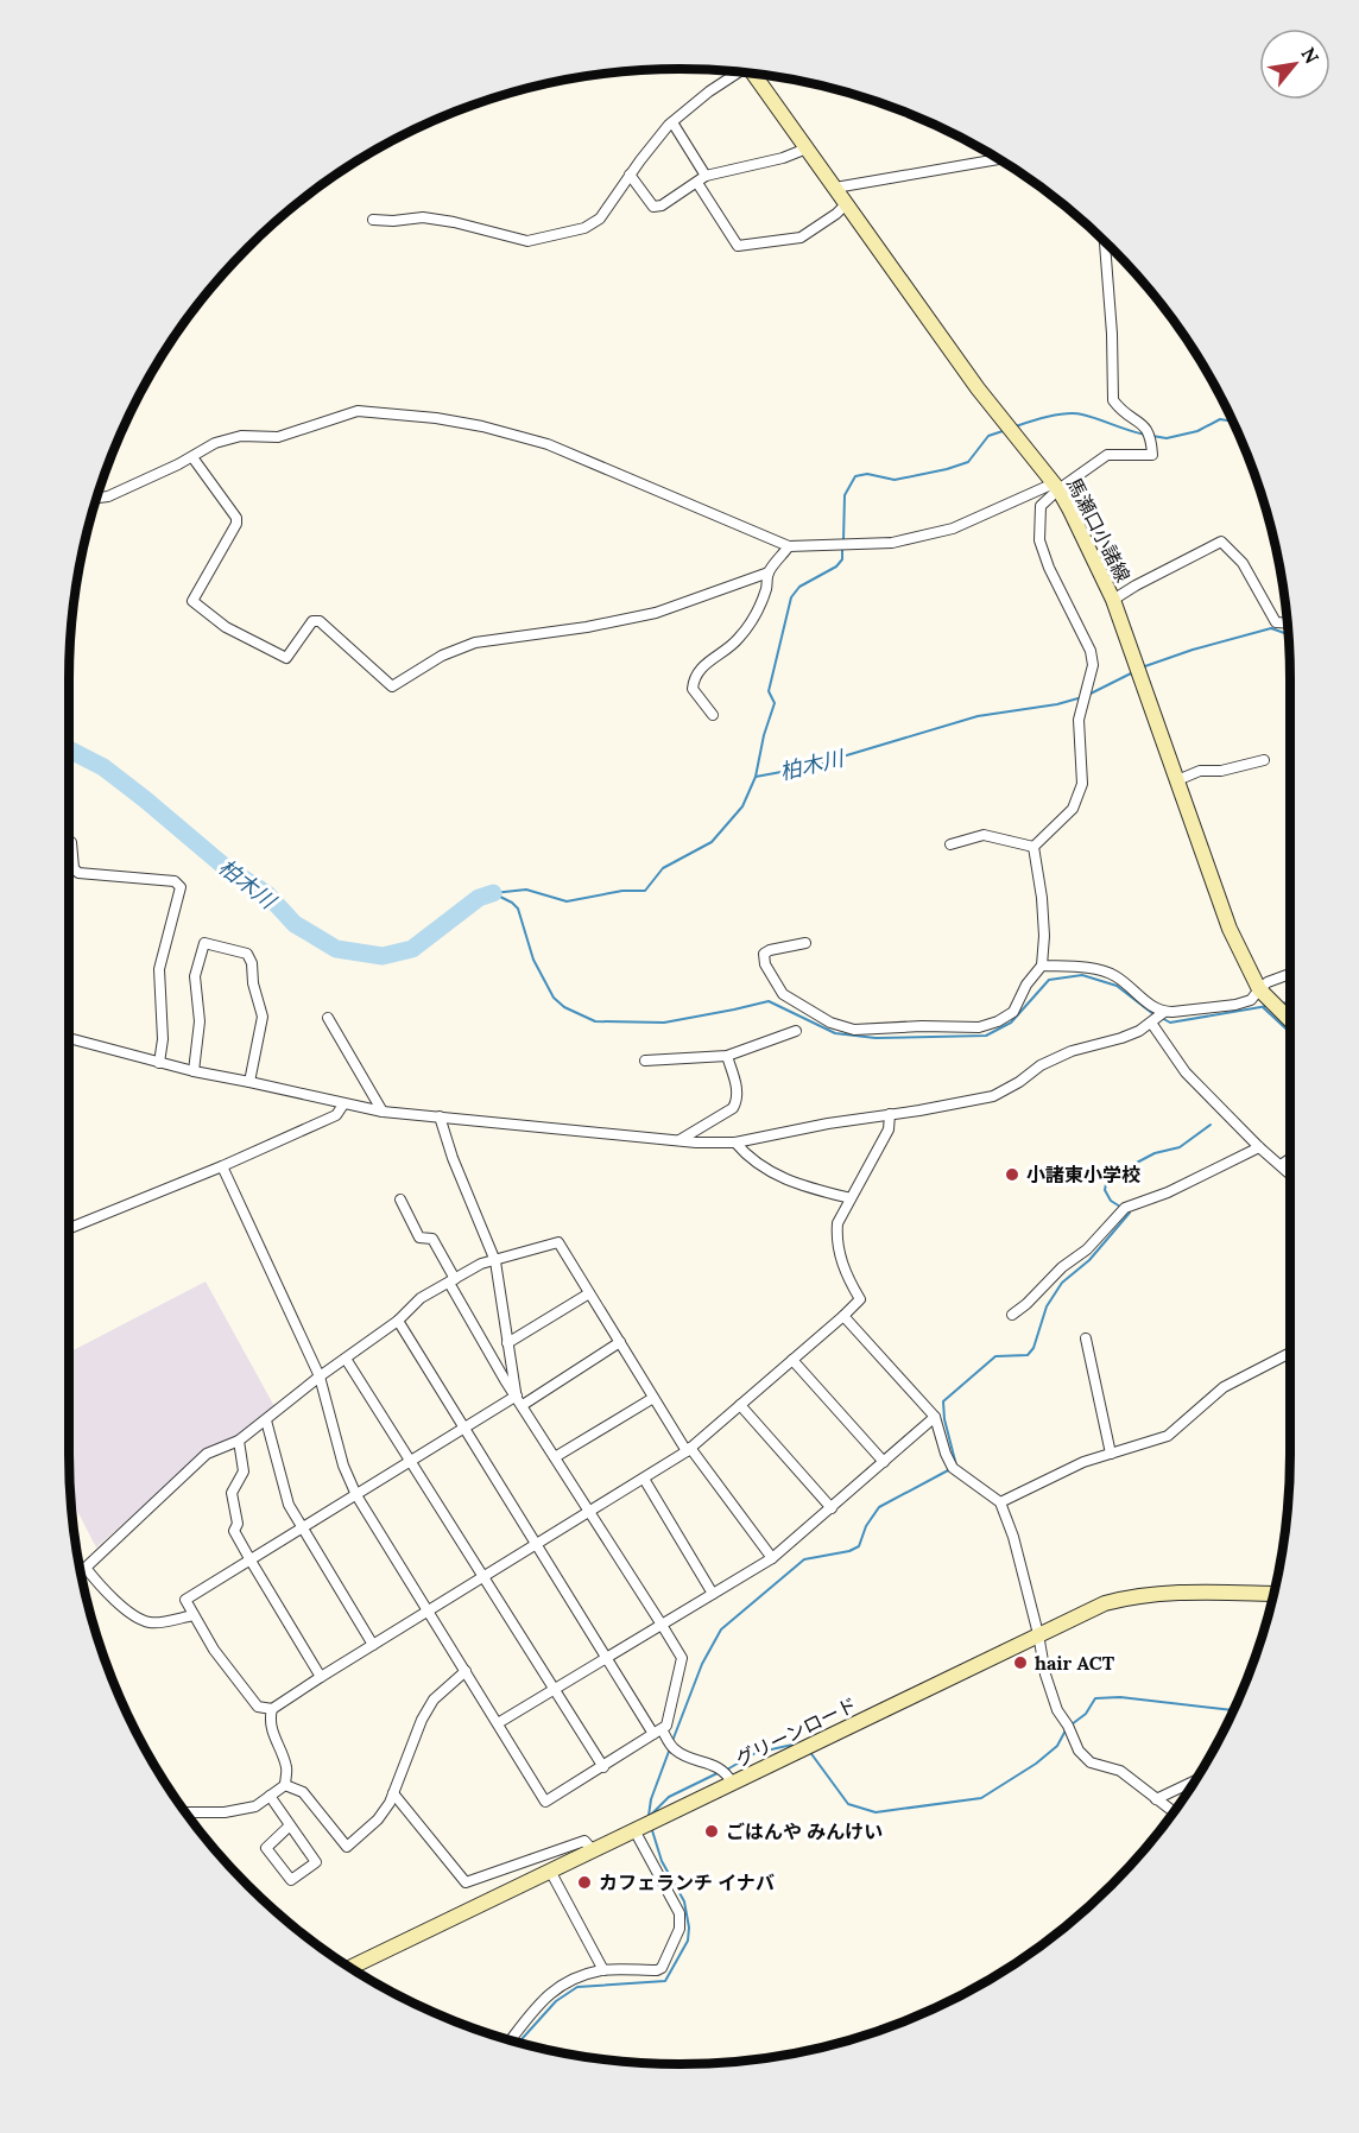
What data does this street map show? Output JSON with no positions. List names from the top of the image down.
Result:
{
  "streets": {
    "main road": ["馬瀬口小諸線", "グリーンロード"]
  },
  "water": ["柏木川"],
  "places": [
    "小諸東小学校",
    "hair ACT",
    "ごはんや みんけい",
    "カフェランチ イナバ"
  ],
  "north": "top right"
}
